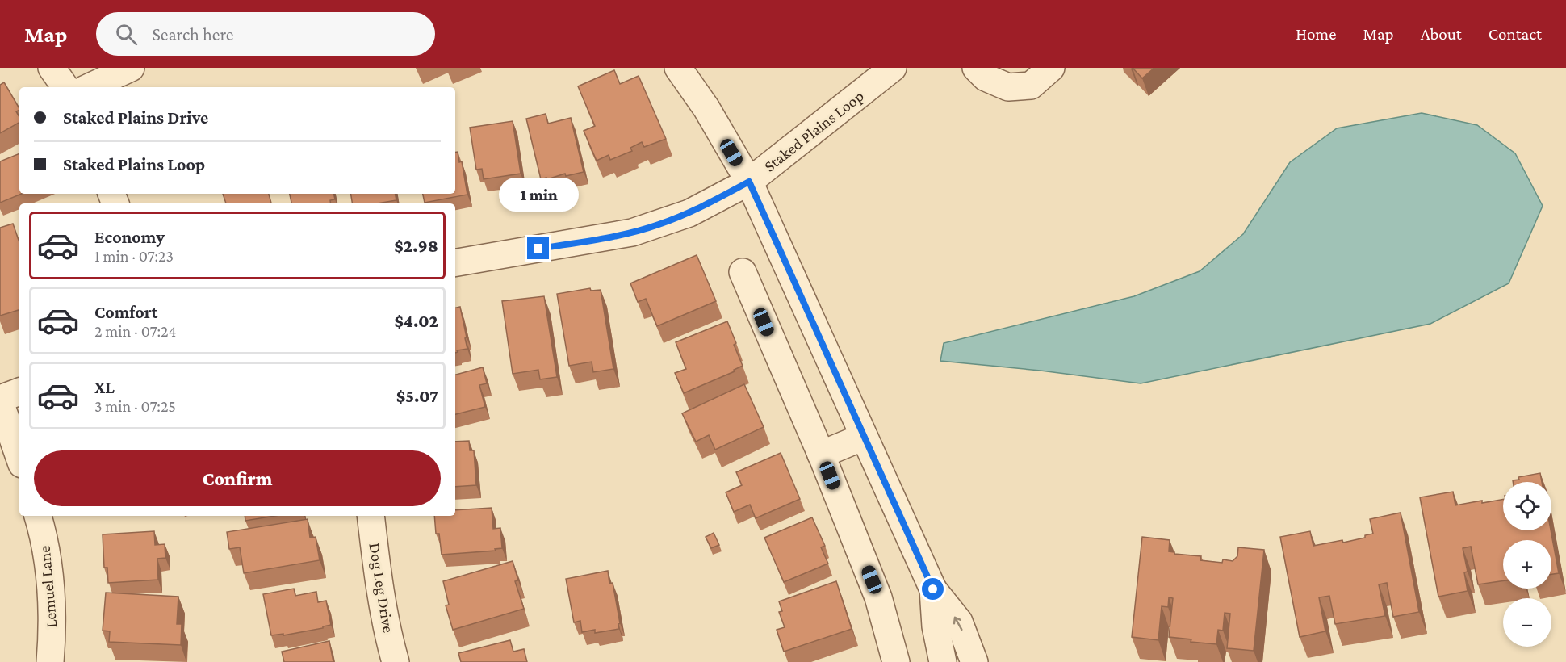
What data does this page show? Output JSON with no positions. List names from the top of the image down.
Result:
{
  "streets": {
    "street": ["Staked Plains Loop", "Lemuel Lane", "Dog Leg Drive"]
  },
  "page": {
    "header": "Map",
    "search": "Search here",
    "nav": [
      "Home",
      "Map",
      "About",
      "Contact"
    ],
    "banner": ["Staked Plains Drive", "Staked Plains Loop"],
    "bubble": "1 min",
    "list": [
      {
        "name": "Economy",
        "note": "1 min · 07:23",
        "value": "$2.98"
      },
      {
        "name": "Comfort",
        "note": "2 min · 07:24",
        "value": "$4.02"
      },
      {
        "name": "XL",
        "note": "3 min · 07:25",
        "value": "$5.07"
      }
    ],
    "buttons": "Confirm",
    "map_buttons": ["+", "−"]
  }
}
